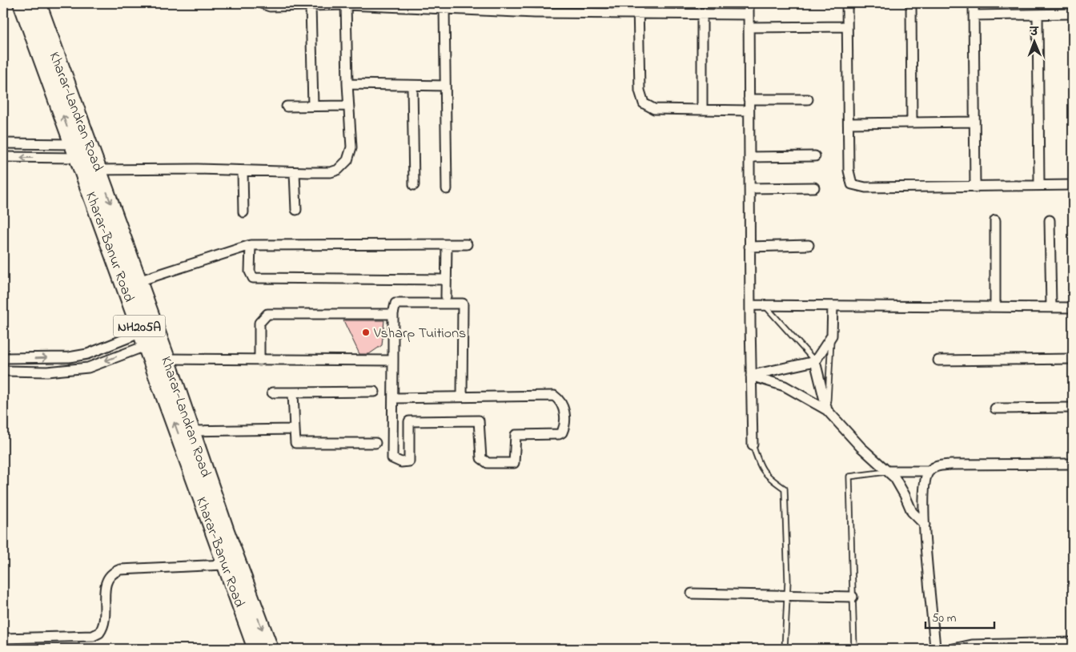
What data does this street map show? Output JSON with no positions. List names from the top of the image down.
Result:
{
  "streets": {
    "highway": ["Kharar-Landran Road", "Kharar-Banur Road", "NH205A"]
  },
  "one_way": ["Kharar-Landran Road", "Kharar-Banur Road"],
  "places": ["Vsharp Tuitions"],
  "scale_bar": "50 m",
  "north": "top"
}
